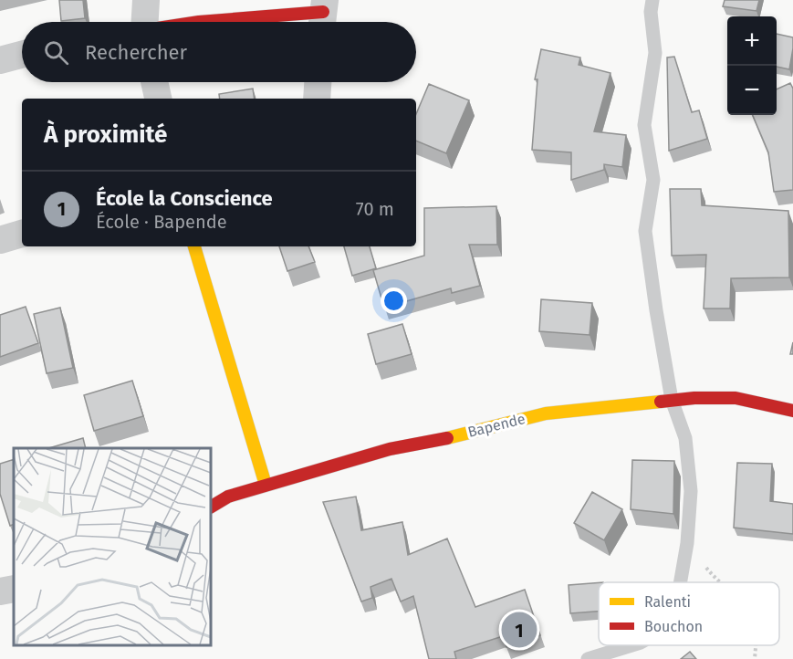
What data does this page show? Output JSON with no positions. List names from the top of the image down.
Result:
{
  "streets": {
    "street": ["Bapende"]
  },
  "legend": ["Ralenti", "Bouchon"],
  "page": {
    "map_buttons": ["+", "−"],
    "search": "Rechercher",
    "heading": "À proximité",
    "list": [
      {
        "mark": "1",
        "name": "École la Conscience",
        "note": "École · Bapende",
        "value": "70 m"
      }
    ],
    "pins": "1"
  }
}
